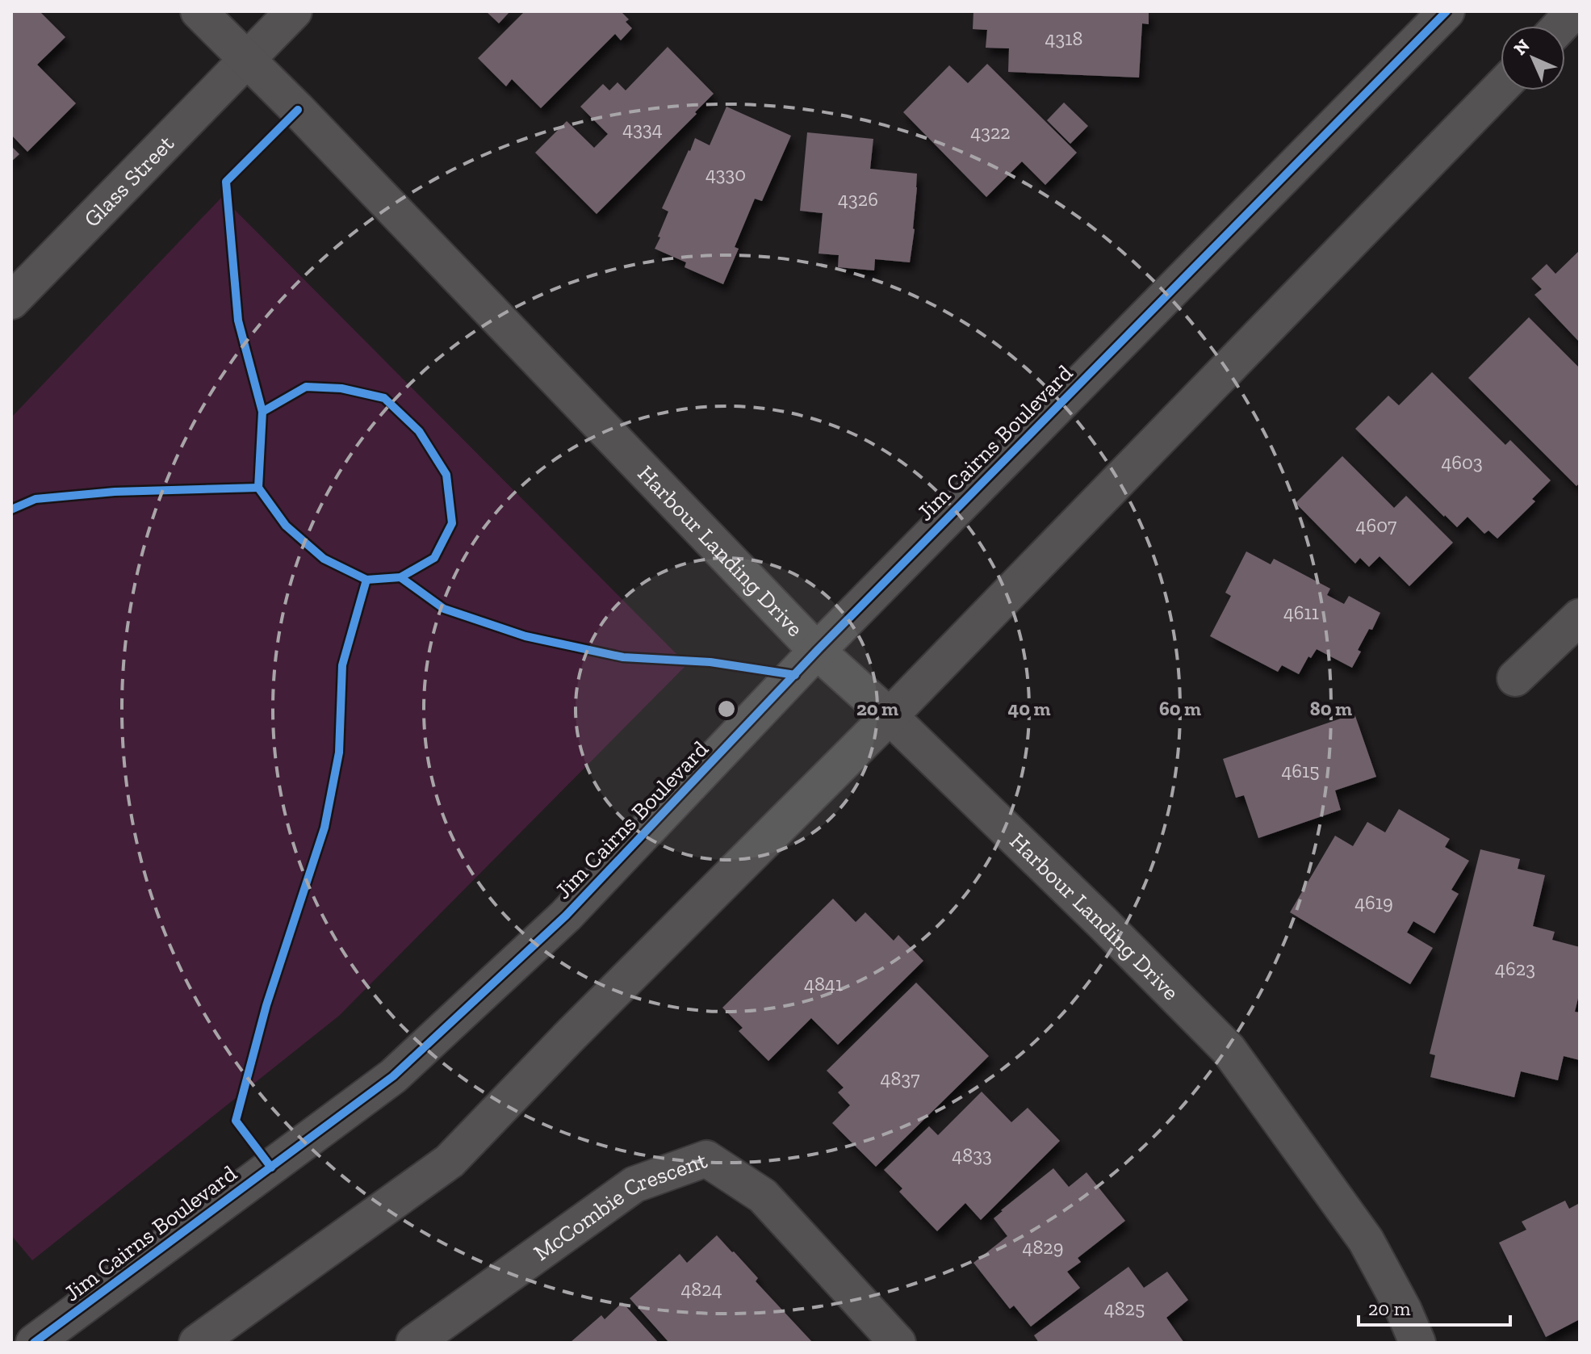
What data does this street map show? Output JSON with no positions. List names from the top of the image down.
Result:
{
  "streets": {
    "street": [
      "Glass Street",
      "Jim Cairns Boulevard",
      "Harbour Landing Drive",
      "McCombie Crescent"
    ]
  },
  "crossings": [
    ["Glass Street", "Harbour Landing Drive"],
    ["Jim Cairns Boulevard", "Harbour Landing Drive"]
  ],
  "house_numbers": [
    "4318",
    "4334",
    "4322",
    "4330",
    "4326",
    "4603",
    "4607",
    "4611",
    "4615",
    "4619",
    "4623",
    "4841",
    "4837",
    "4833",
    "4829",
    "4824",
    "4825"
  ],
  "scale_bar": "20 m",
  "north": "top left",
  "rings": [
    "20 m",
    "40 m",
    "60 m",
    "80 m"
  ]
}
